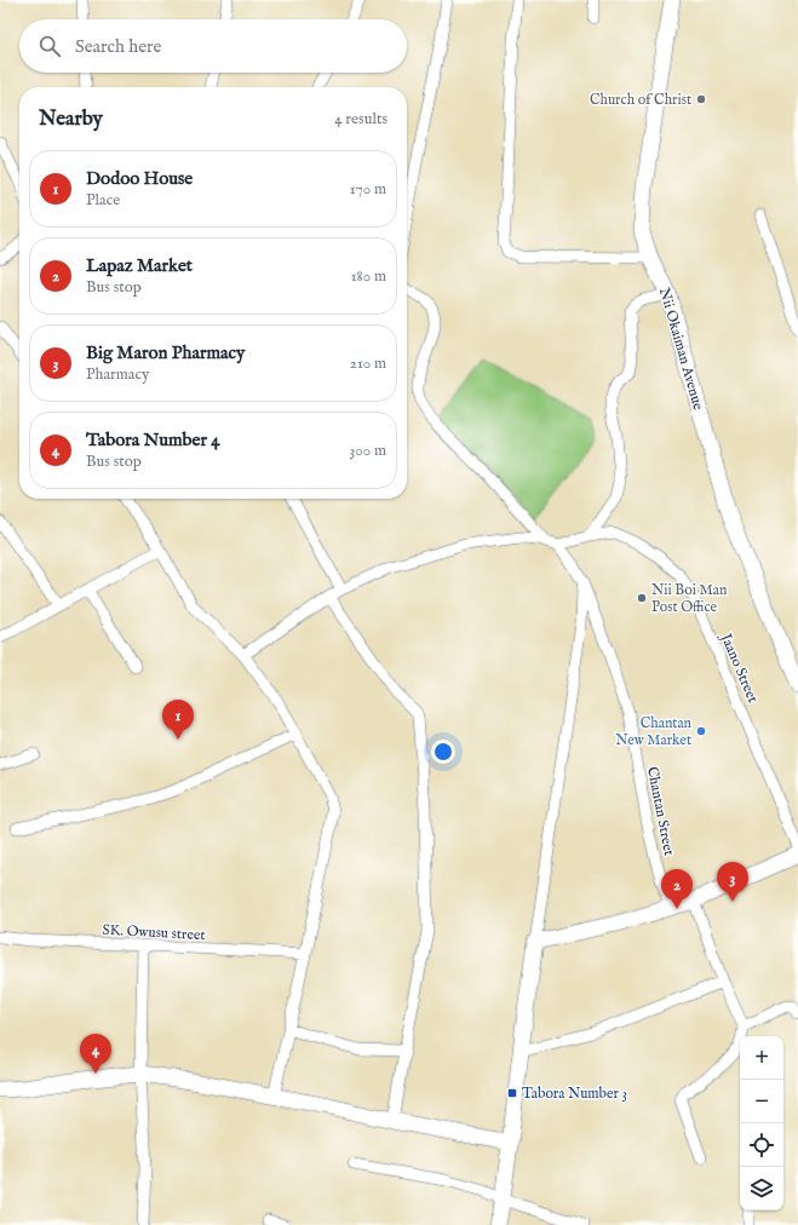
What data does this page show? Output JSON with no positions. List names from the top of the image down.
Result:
{
  "streets": {
    "street": [
      "Nii Okaiman Avenue",
      "Jaano Street",
      "Chantan Street",
      "SK. Owusu street"
    ]
  },
  "crossings": [
    ["Jaano Street", "Chantan Street"]
  ],
  "places": {
    "other": ["Church of Christ", "Nii Boi Man Post Office", "Chantan New Market"],
    "transit": ["Tabora Number 3"]
  },
  "page": {
    "search": "Search here",
    "heading": ["Nearby", "4 results"],
    "list": [
      {
        "mark": "1",
        "name": "Dodoo House",
        "note": "Place",
        "value": "170 m"
      },
      {
        "mark": "2",
        "name": "Lapaz Market",
        "note": "Bus stop",
        "value": "180 m"
      },
      {
        "mark": "3",
        "name": "Big Maron Pharmacy",
        "note": "Pharmacy",
        "value": "210 m"
      },
      {
        "mark": "4",
        "name": "Tabora Number 4",
        "note": "Bus stop",
        "value": "300 m"
      }
    ],
    "pins": [
      "1",
      "3",
      "2",
      "4"
    ],
    "map_buttons": ["+", "−"]
  }
}
